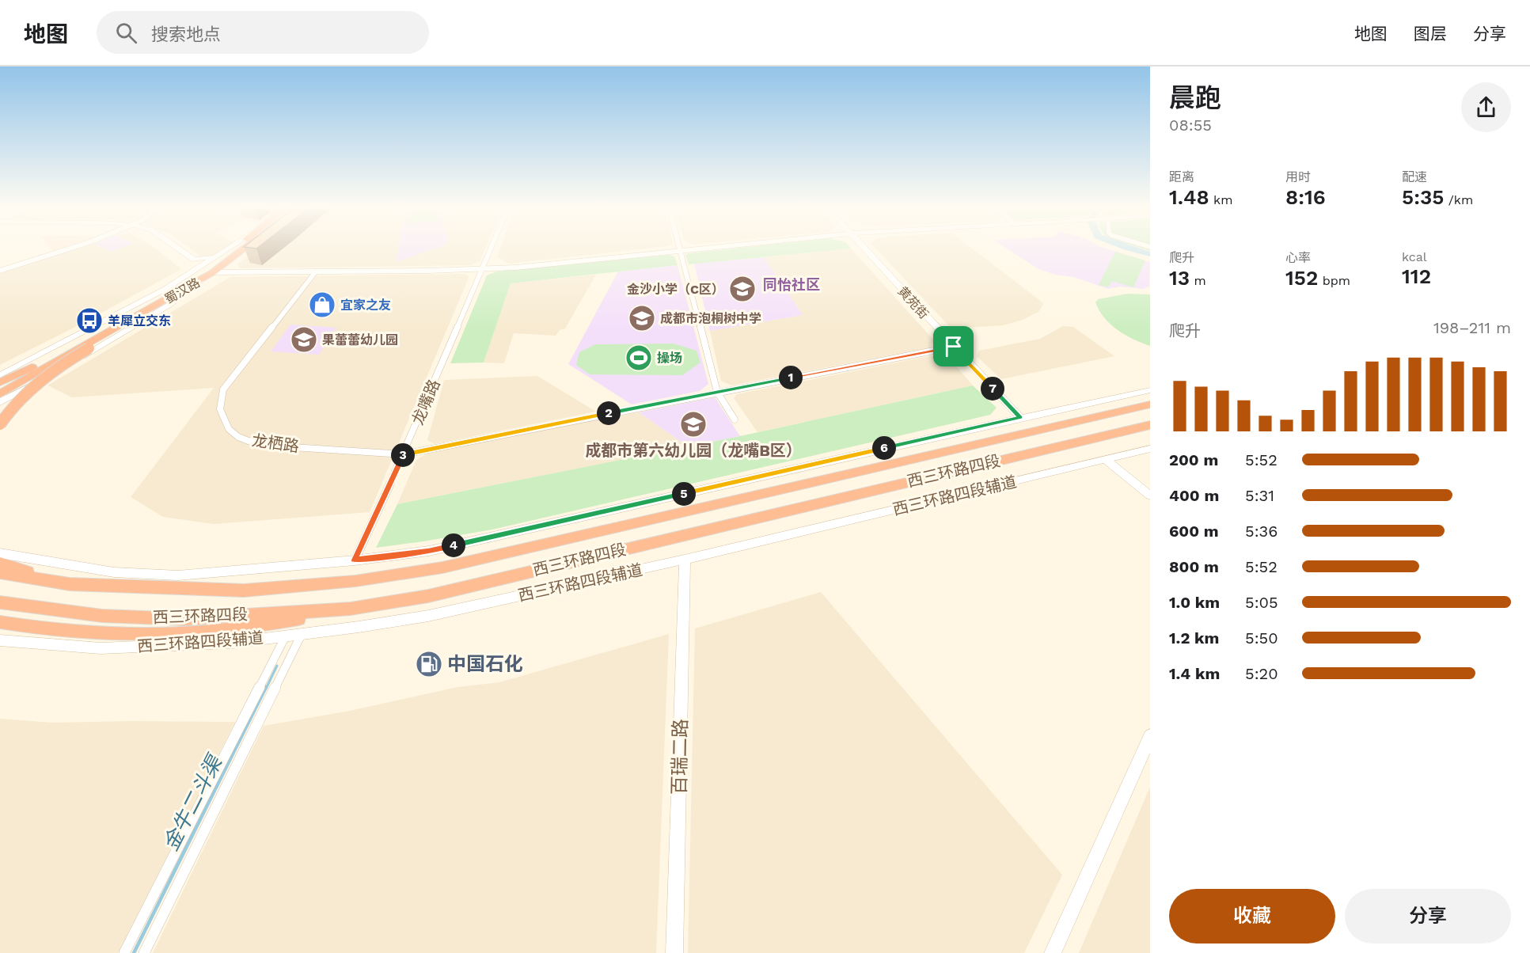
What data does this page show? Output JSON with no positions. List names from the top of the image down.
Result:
{
  "streets": {
    "highway": ["蜀汉路", "西三环路四段"],
    "street": [
      "黄苑街",
      "龙嘴路",
      "龙栖路",
      "西三环路四段辅道",
      "百瑞二路"
    ]
  },
  "crossings": [
    ["黄苑街", "龙栖路"],
    ["龙嘴路", "龙栖路"],
    ["西三环路四段辅道", "百瑞二路"]
  ],
  "districts": ["同怡社区"],
  "water": ["金牛二斗渠"],
  "places": {
    "school or university": [
      "金沙小学（C区）",
      "成都市泡桐树中学",
      "果蕾蕾幼儿园",
      "成都市第六幼儿园（龙嘴B区）"
    ],
    "shop": ["宜家之友"],
    "bus stop": ["羊犀立交东"],
    "sports": ["操场"],
    "fuel station": ["中国石化"]
  },
  "page": {
    "header": "地图",
    "search": "搜索地点",
    "nav": ["地图", "图层", "分享"],
    "heading": ["晨跑", "08:55"],
    "stats": [
      ["距离", "1.48 km"],
      ["用时", "8:16"],
      ["配速", "5:35 /km"],
      ["爬升", "13 m"],
      ["心率", "152 bpm"],
      ["kcal", "112"]
    ],
    "chart": ["爬升", "198–211 m"],
    "pins": [
      "1",
      "7",
      "2",
      "6",
      "3",
      "5",
      "4"
    ],
    "list": [
      {
        "name": "200 m",
        "note": "5:52"
      },
      {
        "name": "400 m",
        "note": "5:31"
      },
      {
        "name": "600 m",
        "note": "5:36"
      },
      {
        "name": "800 m",
        "note": "5:52"
      },
      {
        "name": "1.0 km",
        "note": "5:05"
      },
      {
        "name": "1.2 km",
        "note": "5:50"
      },
      {
        "name": "1.4 km",
        "note": "5:20"
      }
    ],
    "buttons": ["收藏", "分享"]
  }
}
